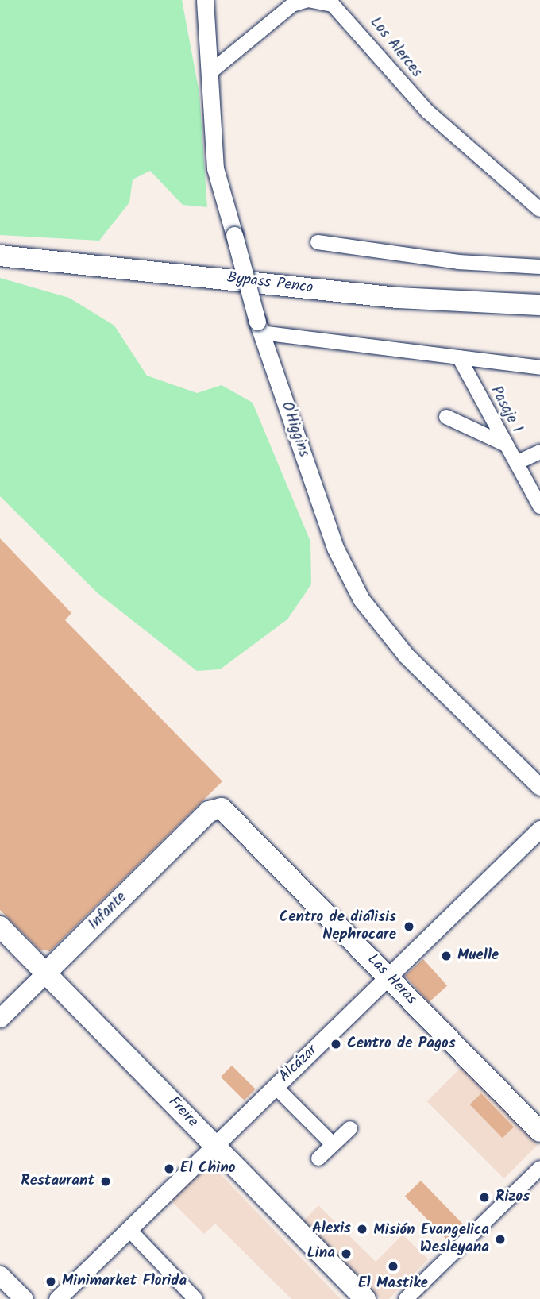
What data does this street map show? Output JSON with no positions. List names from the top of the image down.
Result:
{
  "streets": {
    "main road": [
      "Bypass Penco",
      "Infante",
      "Las Heras",
      "Freire"
    ],
    "street": [
      "Los Alerces",
      "Pasaje 1",
      "O'Higgins",
      "Alcázar"
    ]
  },
  "crossings": [
    ["Los Alerces", "O'Higgins"],
    ["Infante", "Las Heras"],
    ["Infante", "Freire"],
    ["Las Heras", "Alcázar"],
    ["Alcázar", "Freire"]
  ],
  "places": [
    "Centro de diálisis Nephrocare",
    "Muelle",
    "Centro de Pagos",
    "El Chino",
    "Restaurant",
    "Rizos",
    "Alexis",
    "Misión Evangelica Wesleyana",
    "Lina",
    "El Mastike",
    "Minimarket Florida"
  ]
}
